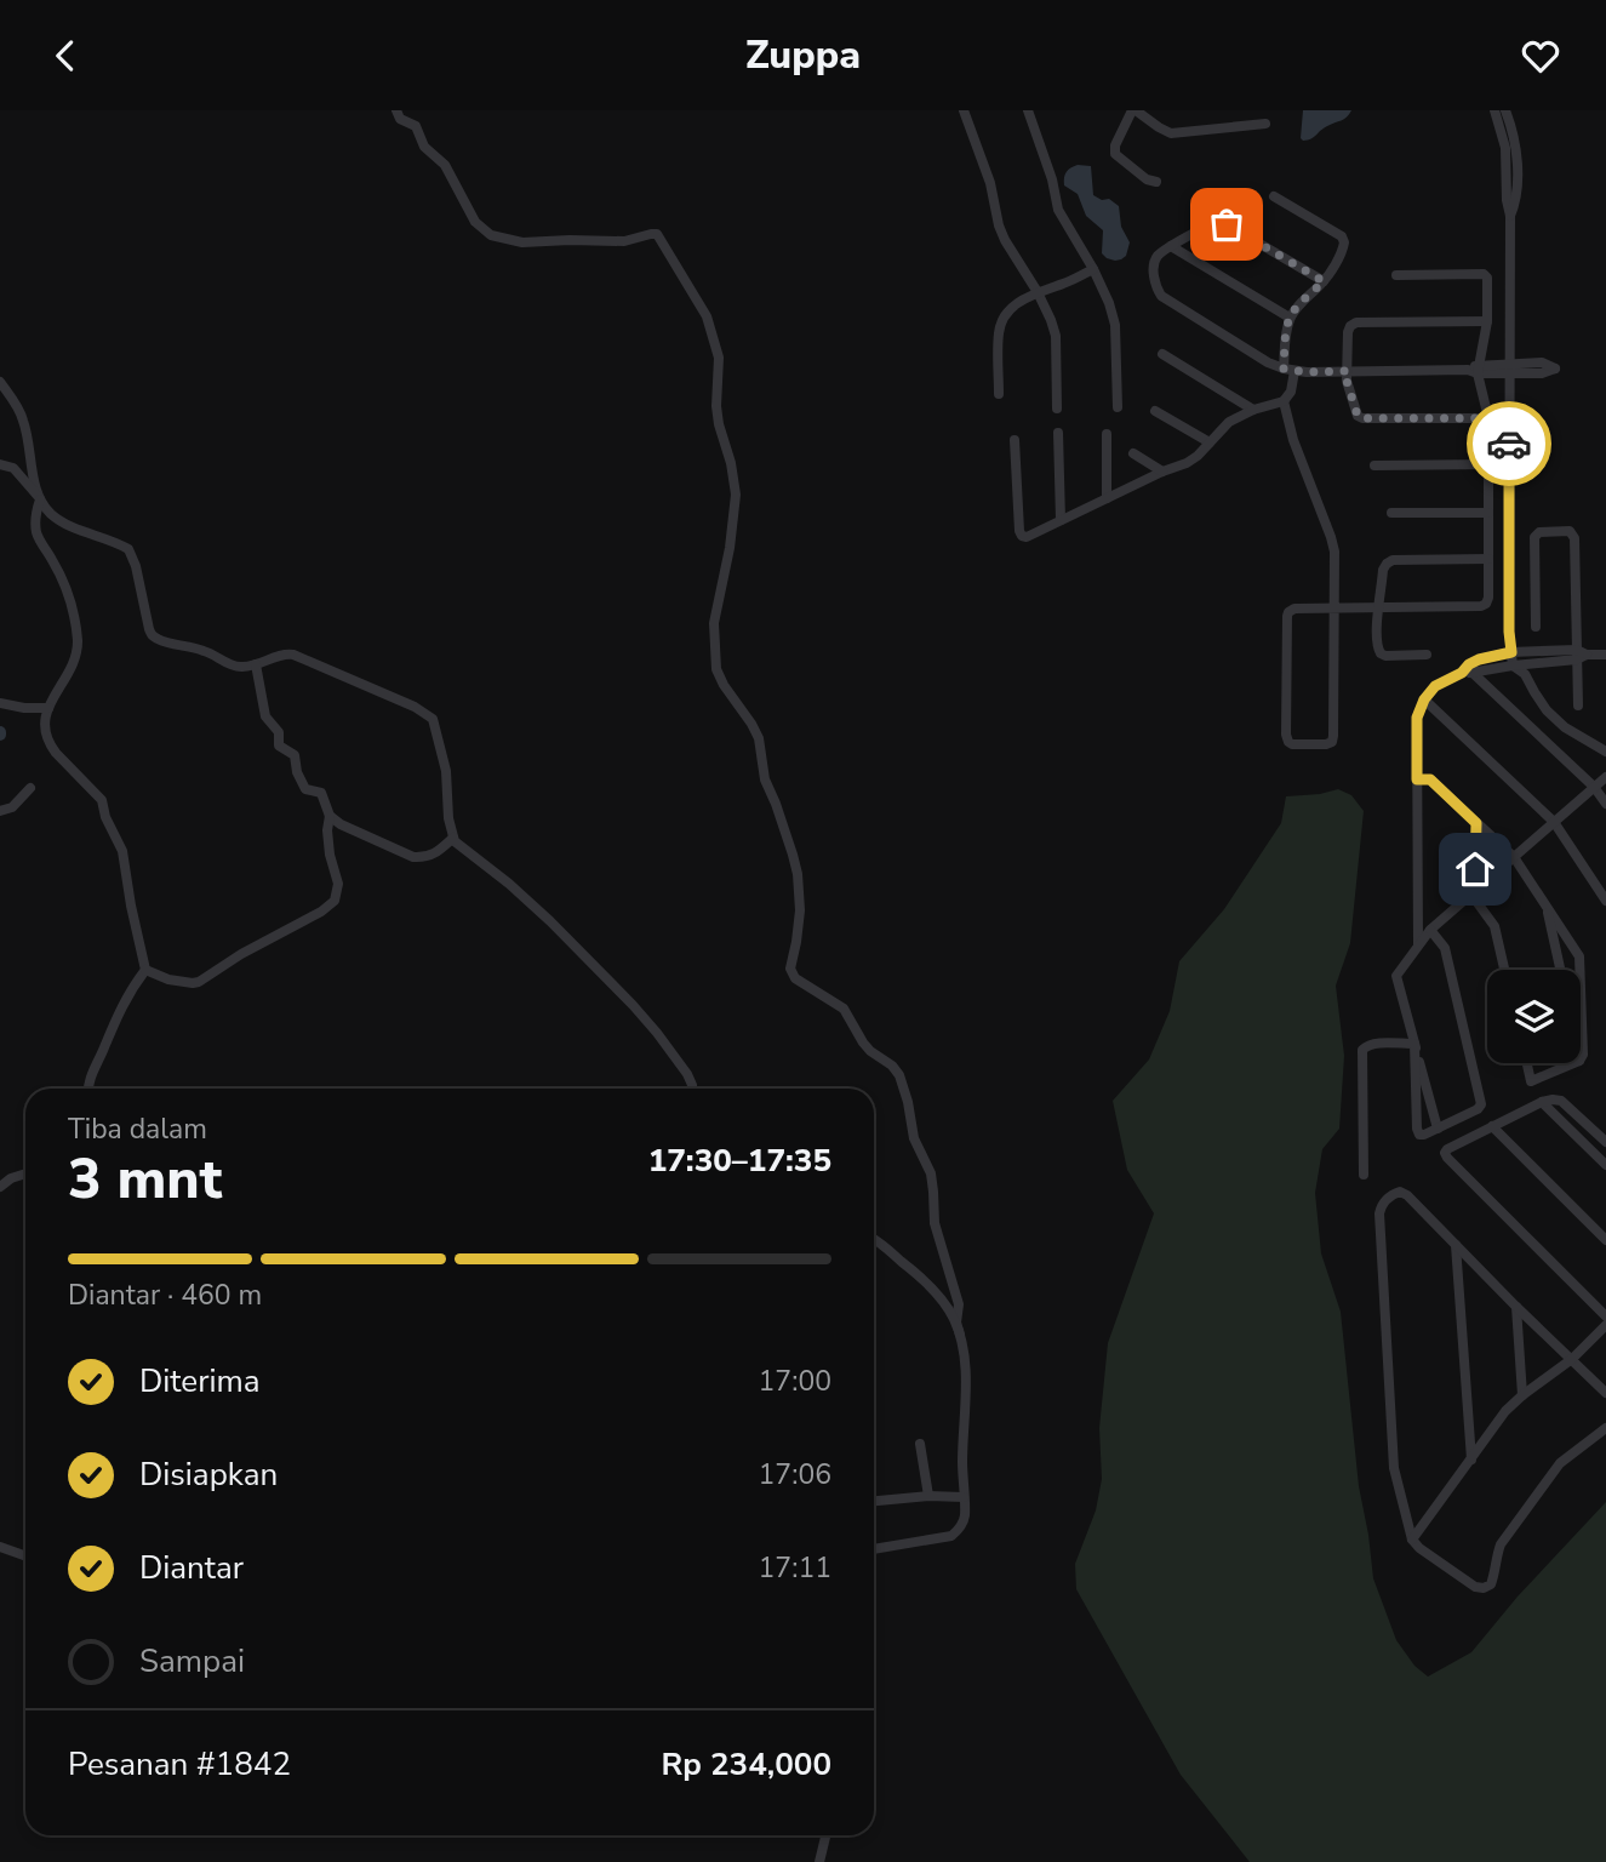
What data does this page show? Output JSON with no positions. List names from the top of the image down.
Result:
{
  "page": {
    "header": "Zuppa",
    "heading": ["3 mnt", "Tiba dalam", "17:30–17:35"],
    "panel": ["Pesanan #1842", "Rp 234,000"],
    "bar": "Diantar · 460 m",
    "list": [
      ["Diterima", "17:00"],
      ["Disiapkan", "17:06"],
      ["Diantar", "17:11"],
      "Sampai"
    ]
  }
}
